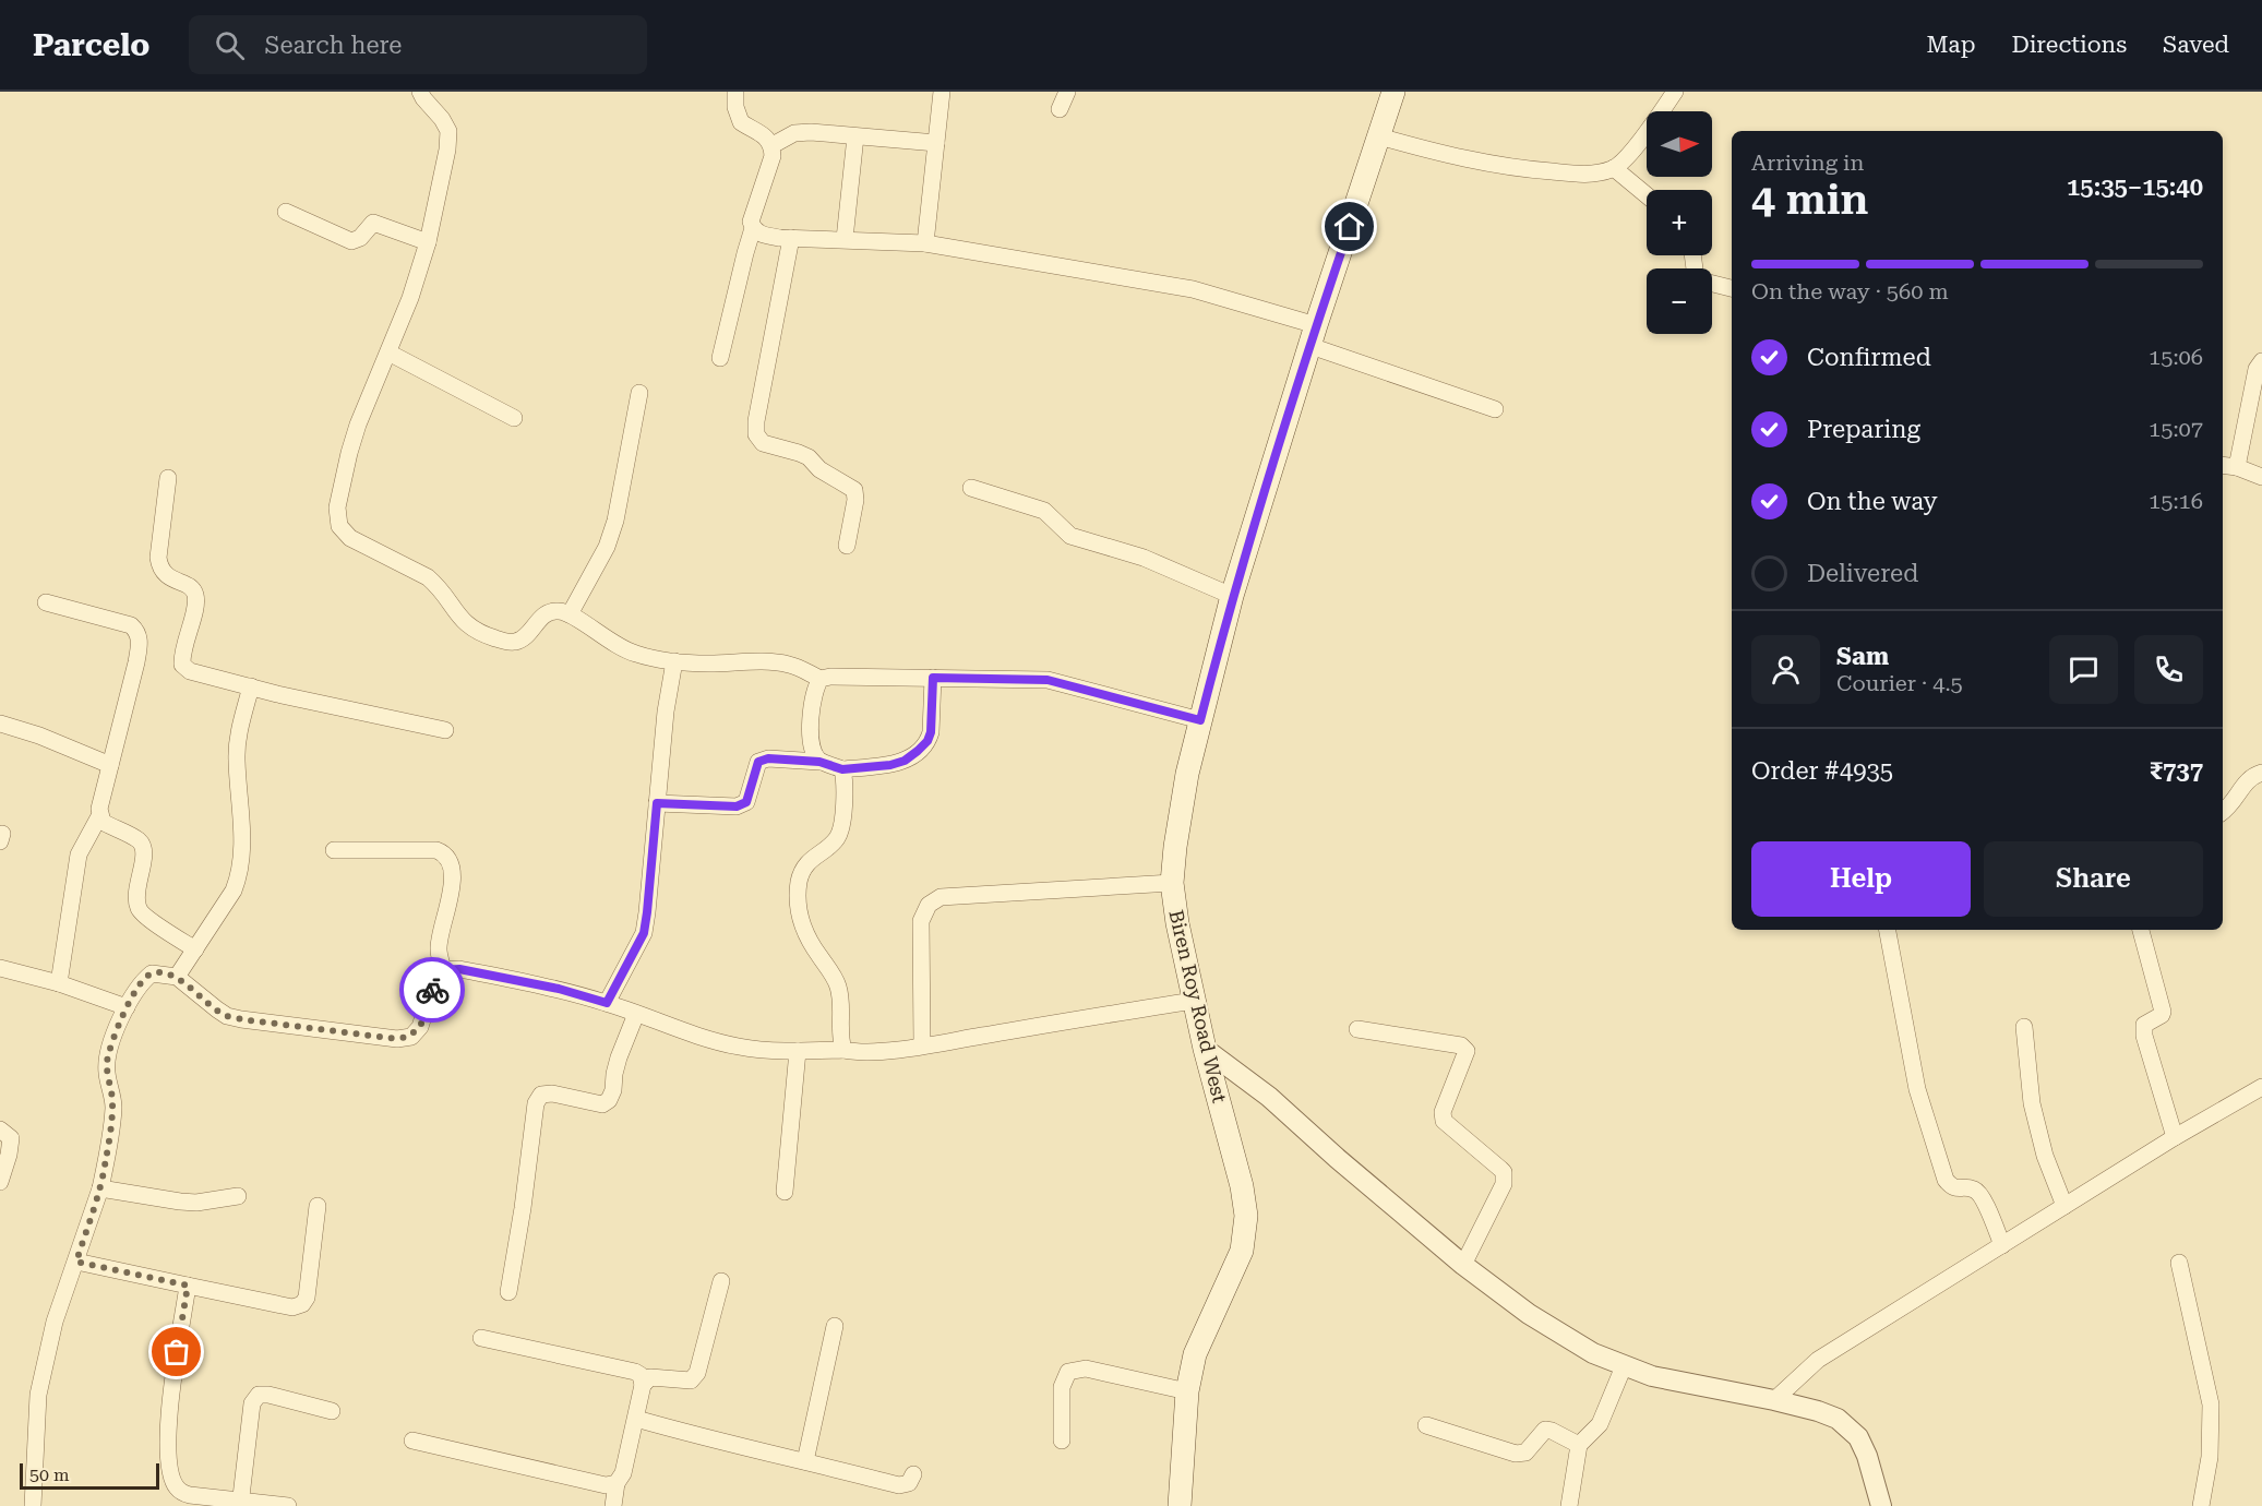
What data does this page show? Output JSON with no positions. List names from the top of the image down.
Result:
{
  "streets": {
    "main road": ["Biren Roy Road West"]
  },
  "scale_bar": "50 m",
  "north": "right",
  "page": {
    "header": "Parcelo",
    "search": "Search here",
    "nav": ["Map", "Directions", "Saved"],
    "map_buttons": ["+", "−"],
    "heading": ["4 min", "Arriving in", "15:35–15:40"],
    "panel": [
      "Sam",
      "Courier · 4.5",
      "Order #4935",
      "₹737"
    ],
    "bar": "On the way · 560 m",
    "list": [
      ["Confirmed", "15:06"],
      ["Preparing", "15:07"],
      ["On the way", "15:16"],
      "Delivered"
    ],
    "buttons": ["Help", "Share"],
    "scale": "50 m"
  }
}
